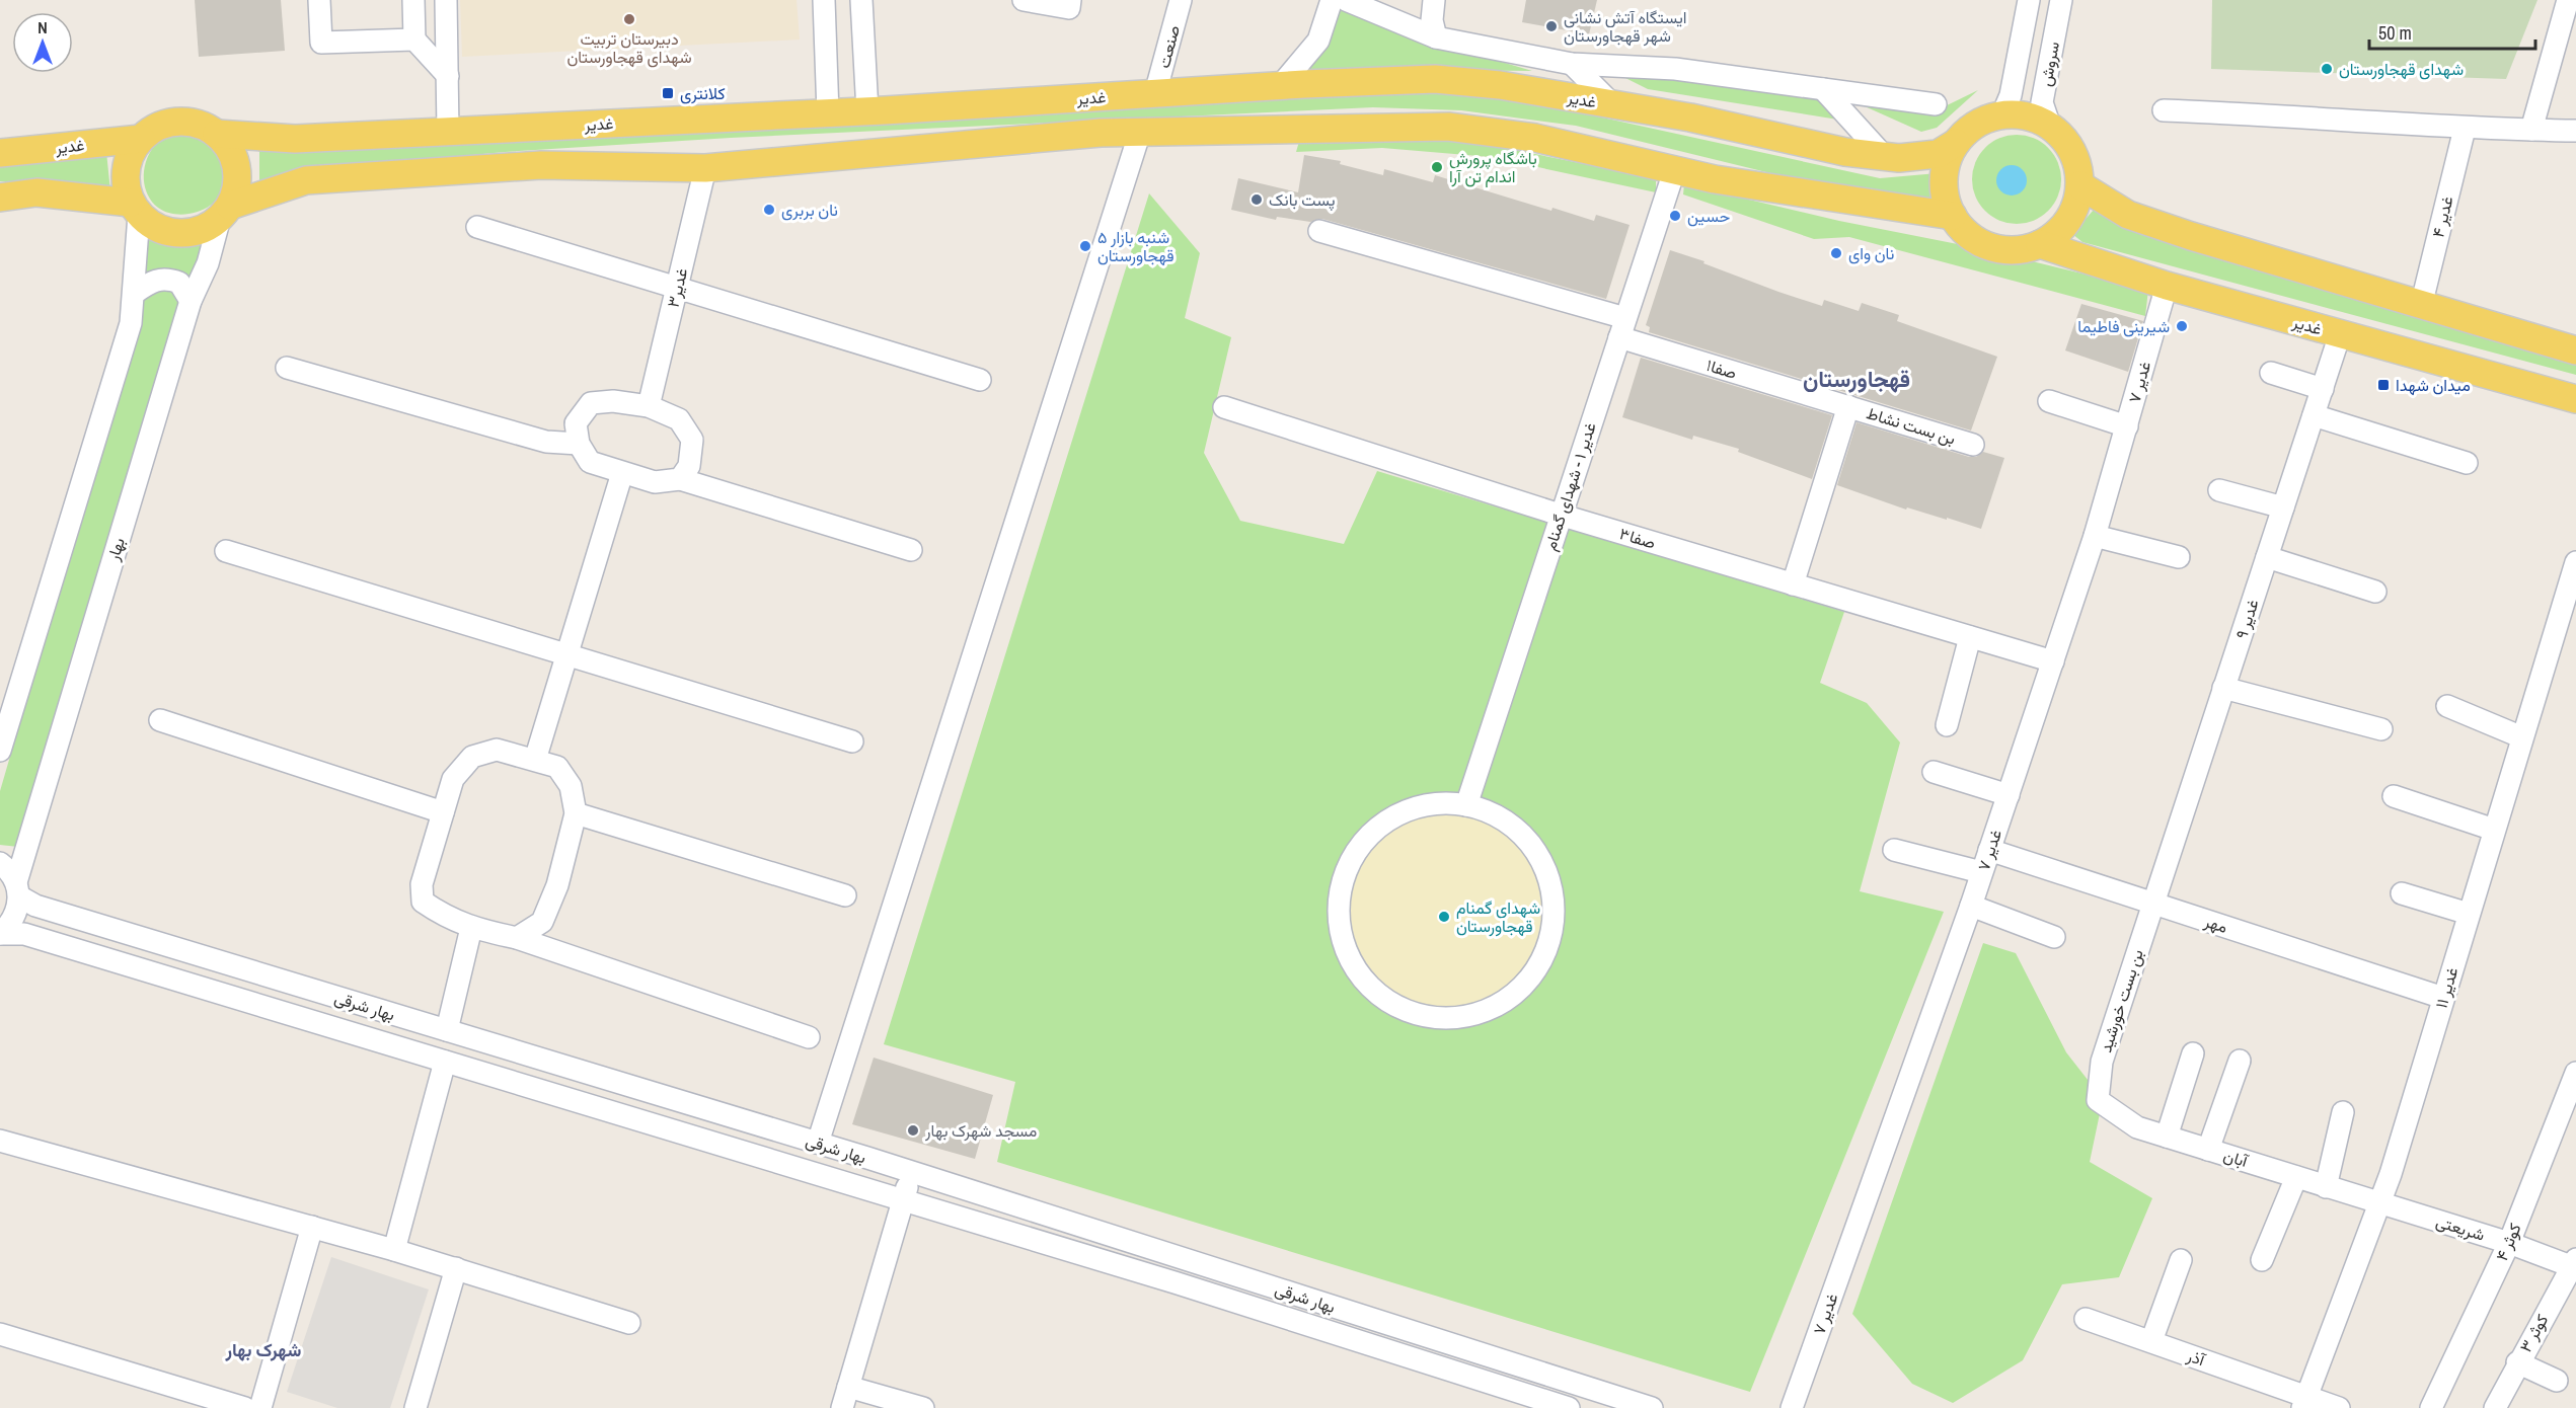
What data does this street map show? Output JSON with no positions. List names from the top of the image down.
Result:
{
  "streets": {
    "main road": ["غدیر"],
    "street": [
      "صنعت",
      "سروش",
      "غدیر ۴",
      "غدیر۳",
      "صفا۱",
      "غدیر ۷",
      "بن بست نشاط",
      "غدیر ۱ - شهدای گمنام",
      "صفا۳",
      "بهار",
      "غدیر ۹",
      "مهر",
      "غدیر ۱۱",
      "بن بست خورشید",
      "بهار شرقی",
      "آبان",
      "شریعتی",
      "کوثر ۴",
      "کوثر ۳",
      "آذر"
    ]
  },
  "crossings": [
    ["صنعت", "غدیر"],
    ["سروش", "غدیر"],
    ["غدیر", "غدیر ۷"],
    ["غدیر", "بهار"],
    ["غدیر", "غدیر ۹"],
    ["صفا۱", "بن بست نشاط"],
    ["صفا۱", "غدیر ۱ - شهدای گمنام"],
    ["غدیر ۷", "صفا۳"],
    ["غدیر ۷", "مهر"],
    ["غدیر ۱ - شهدای گمنام", "صفا۳"],
    ["بهار", "بهار شرقی"],
    ["غدیر ۹", "مهر"],
    ["غدیر ۹", "بن بست خورشید"],
    ["مهر", "غدیر ۱۱"],
    ["مهر", "بن بست خورشید"],
    ["غدیر ۱۱", "آبان"],
    ["غدیر ۱۱", "شریعتی"],
    ["غدیر ۱۱", "آذر"],
    ["بن بست خورشید", "آبان"],
    ["آبان", "شریعتی"],
    ["شریعتی", "کوثر ۴"],
    ["شریعتی", "کوثر ۳"]
  ],
  "districts": ["قهجاورستان", "شهرک بهار"],
  "places": {
    "other": [
      "دبیرستان تربیت شهدای قهجاورستان",
      "ایستگاه آتش نشانی شهر قهجاورستان",
      "شهدای قهجاورستان",
      "باشگاه پرورش اندام تن آرا",
      "پست بانک",
      "نان بربری",
      "حسین",
      "۵ شنبه بازار قهجاورستان",
      "نان وای",
      "شیرینی فاطیما",
      "شهدای گمنام قهجاورستان",
      "مسجد شهرک بهار"
    ],
    "transit": ["کلانتری", "میدان شهدا"]
  },
  "scale_bar": "50 m",
  "north": "top"
}
